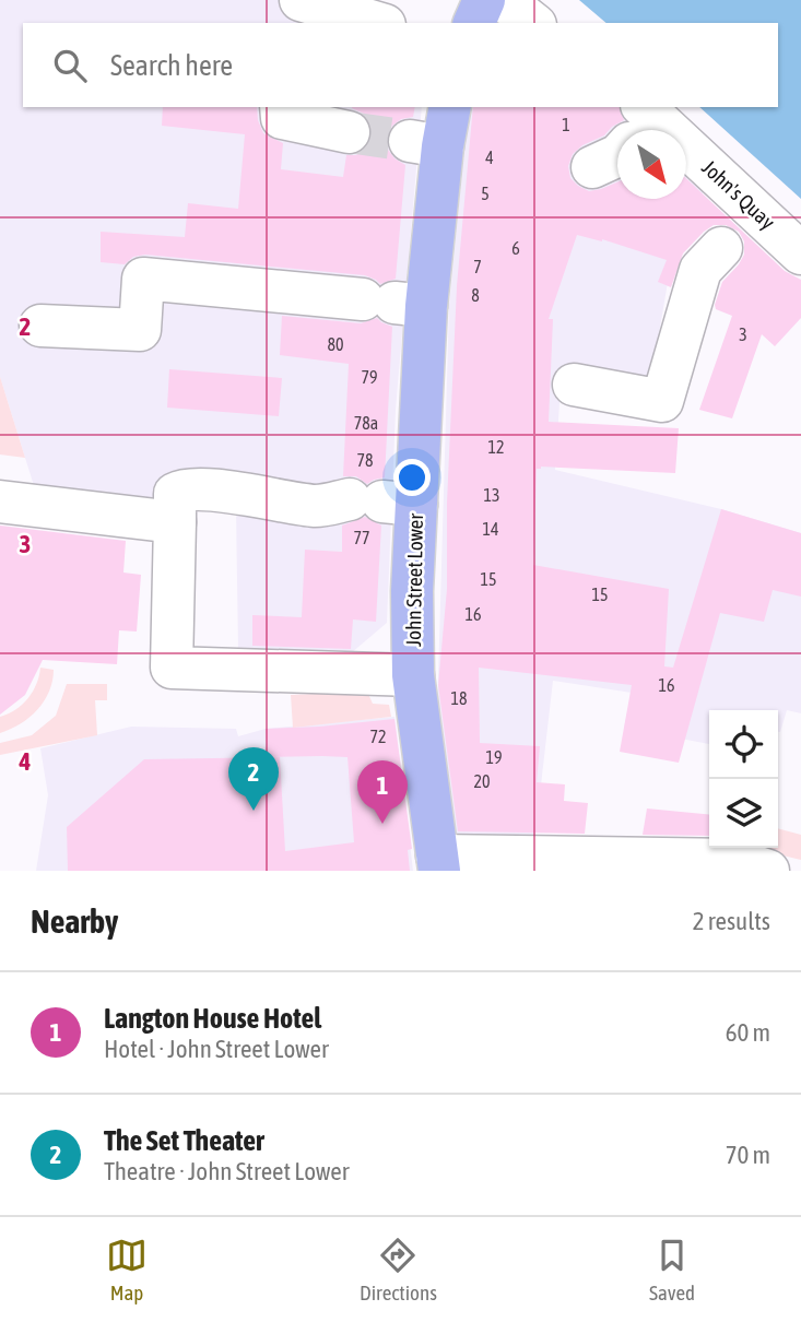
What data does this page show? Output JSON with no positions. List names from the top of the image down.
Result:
{
  "streets": {
    "main road": ["John Street Lower"],
    "street": ["John's Quay"]
  },
  "house_numbers": [
    "1",
    "4",
    "5",
    "6",
    "7",
    "8",
    "3",
    "80",
    "79",
    "78a",
    "12",
    "78",
    "13",
    "14",
    "77",
    "15",
    "15",
    "16",
    "16",
    "18",
    "72",
    "19",
    "20"
  ],
  "north": "bottom right",
  "page": {
    "search": "Search here",
    "pins": ["2", "1"],
    "heading": ["Nearby", "2 results"],
    "list": [
      {
        "mark": "1",
        "name": "Langton House Hotel",
        "note": "Hotel · John Street Lower",
        "value": "60 m"
      },
      {
        "mark": "2",
        "name": "The Set Theater",
        "note": "Theatre · John Street Lower",
        "value": "70 m"
      }
    ],
    "nav": ["Map", "Directions", "Saved"]
  },
  "grid": {
    "rows": ["2", "3", "4"]
  }
}
